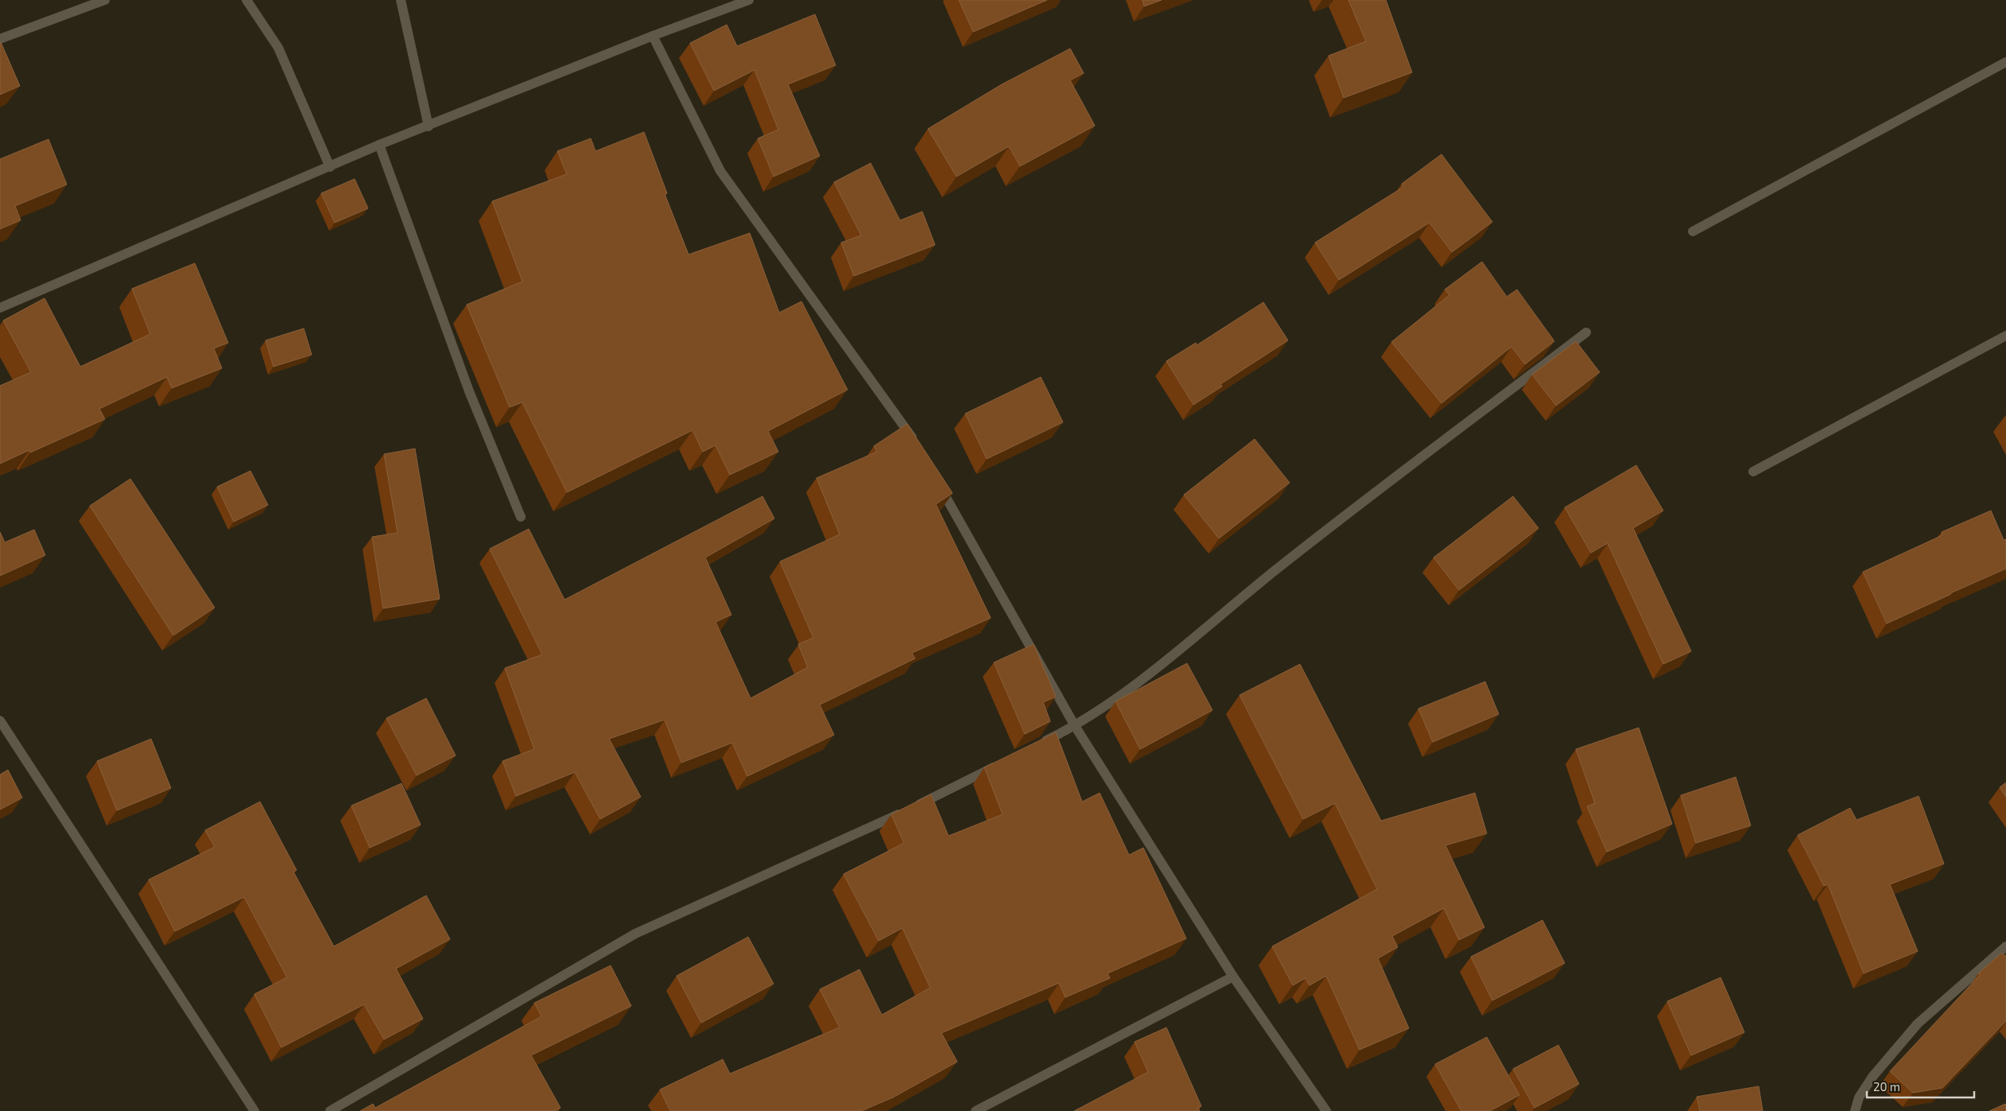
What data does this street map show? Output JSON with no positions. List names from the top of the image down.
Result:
{
  "scale_bar": "20 m"
}
